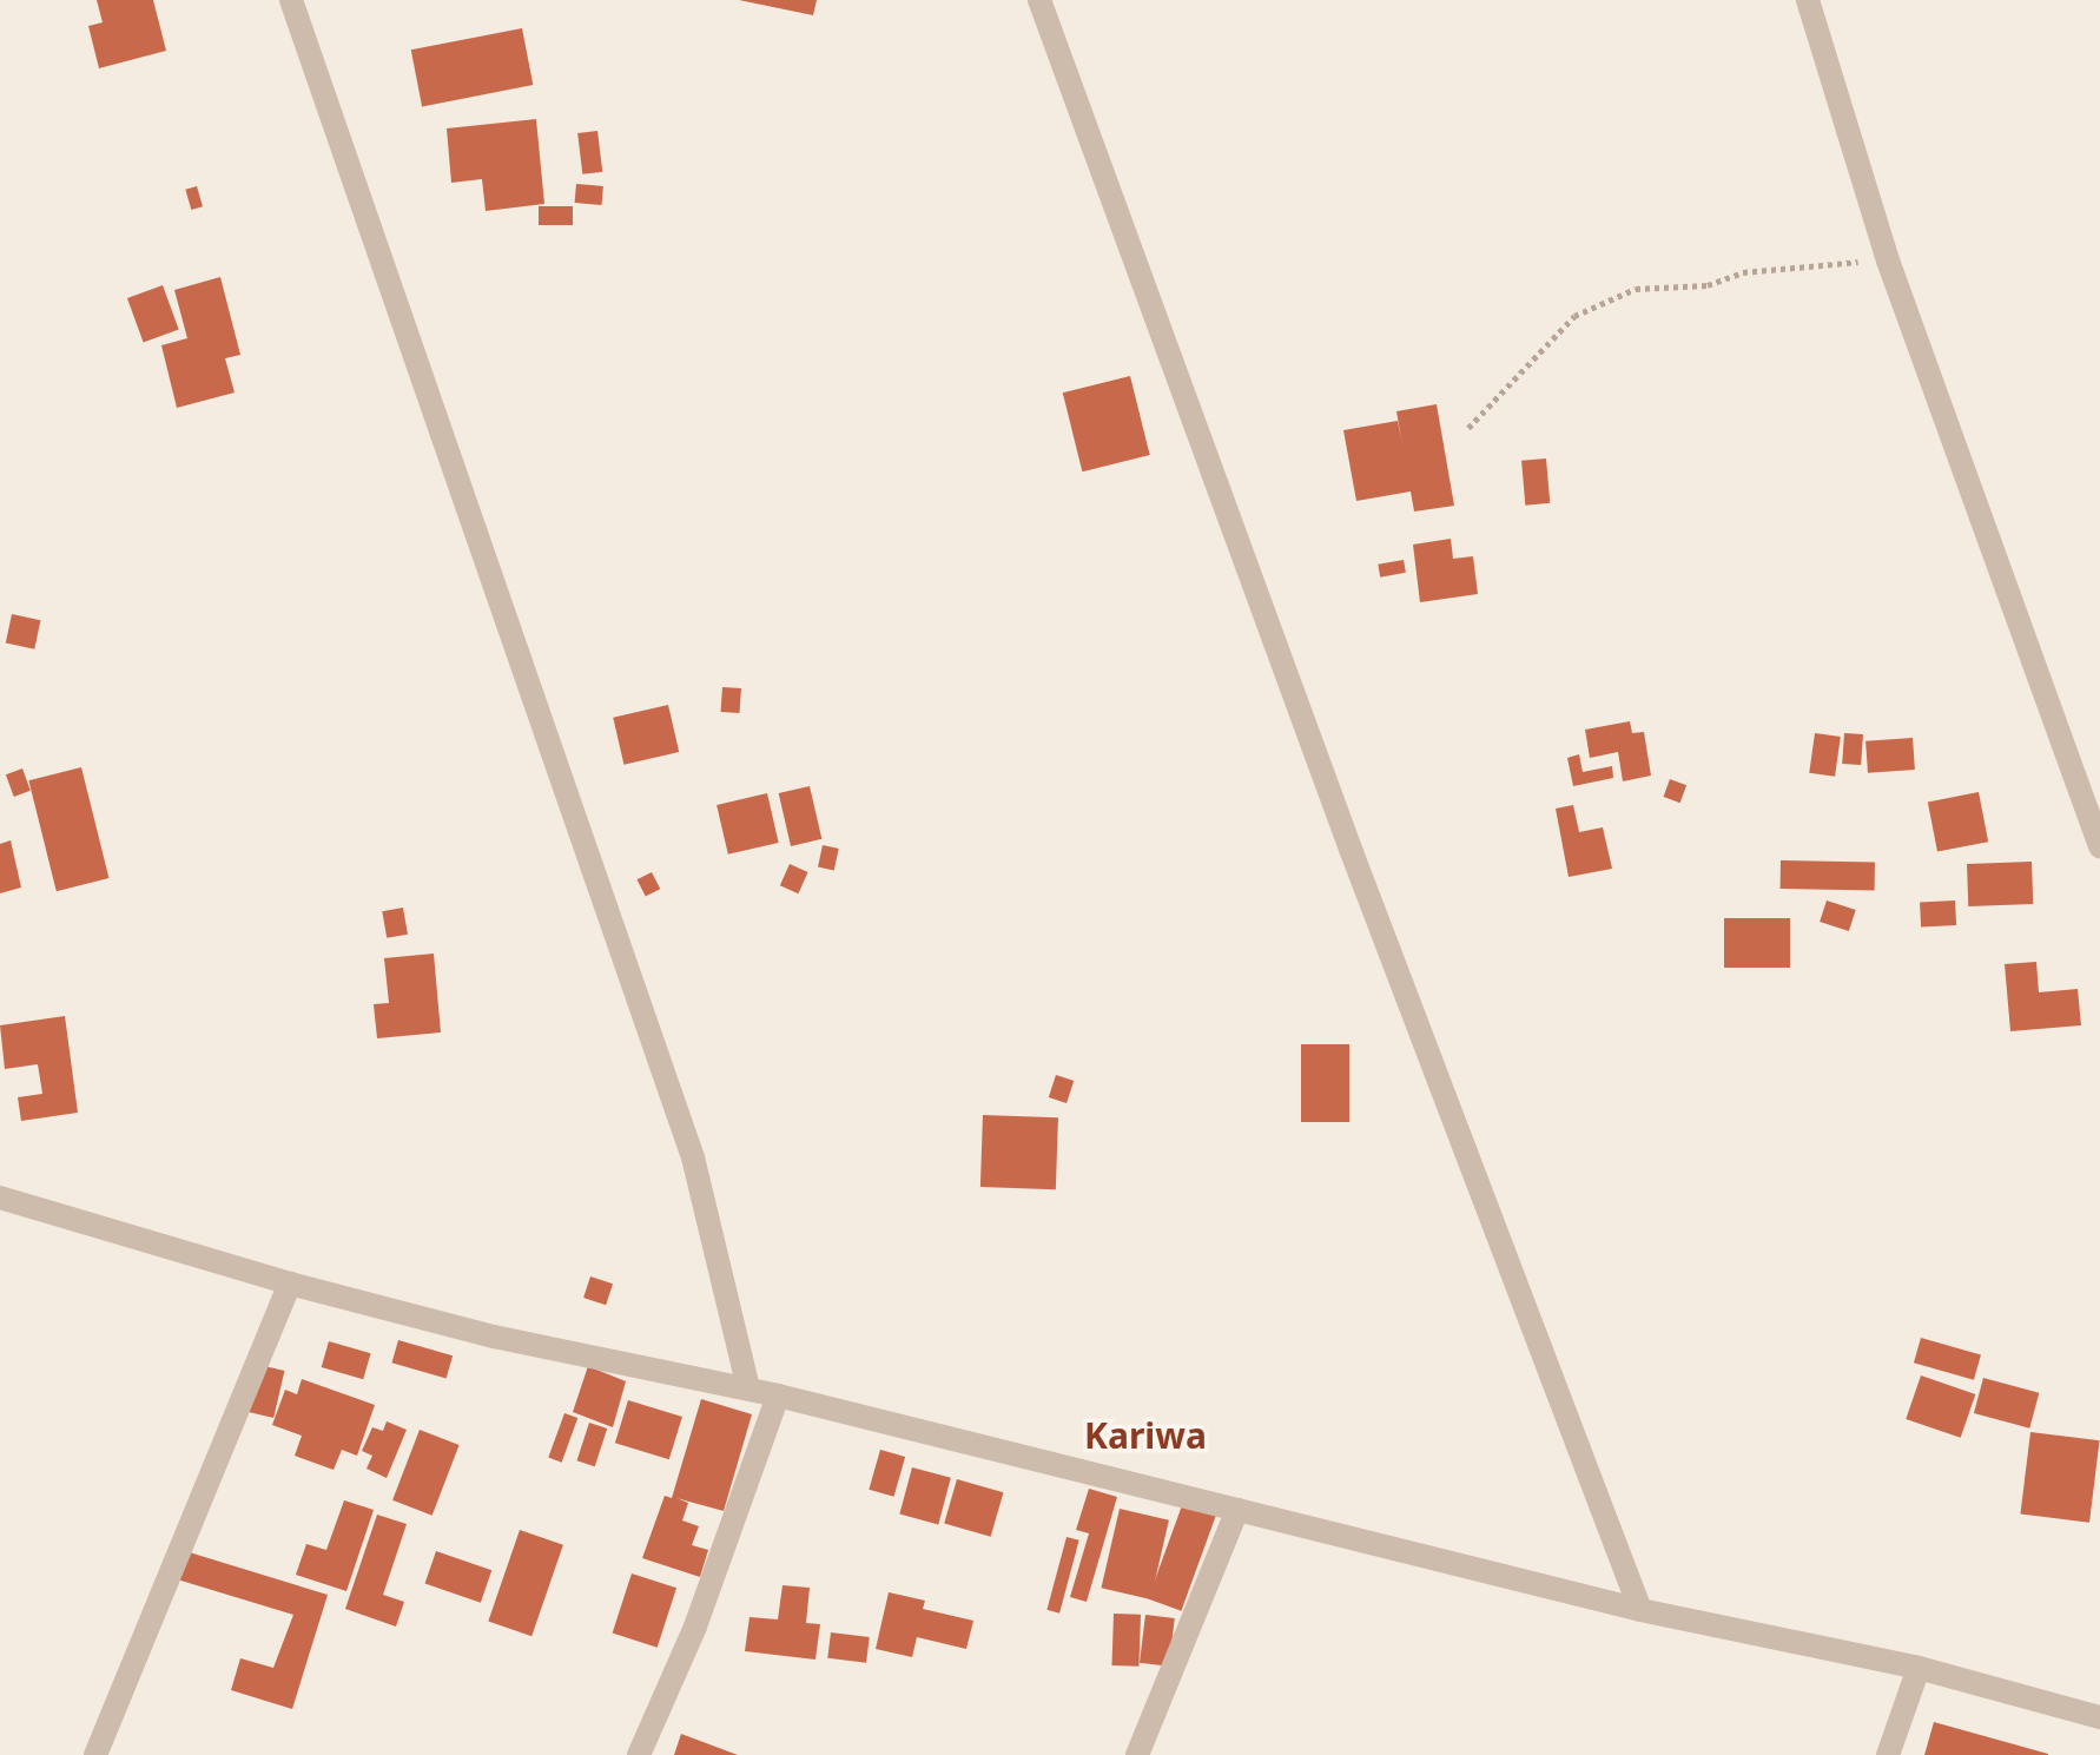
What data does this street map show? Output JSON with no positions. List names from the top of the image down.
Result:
{
  "districts": ["Kariwa"]
}
